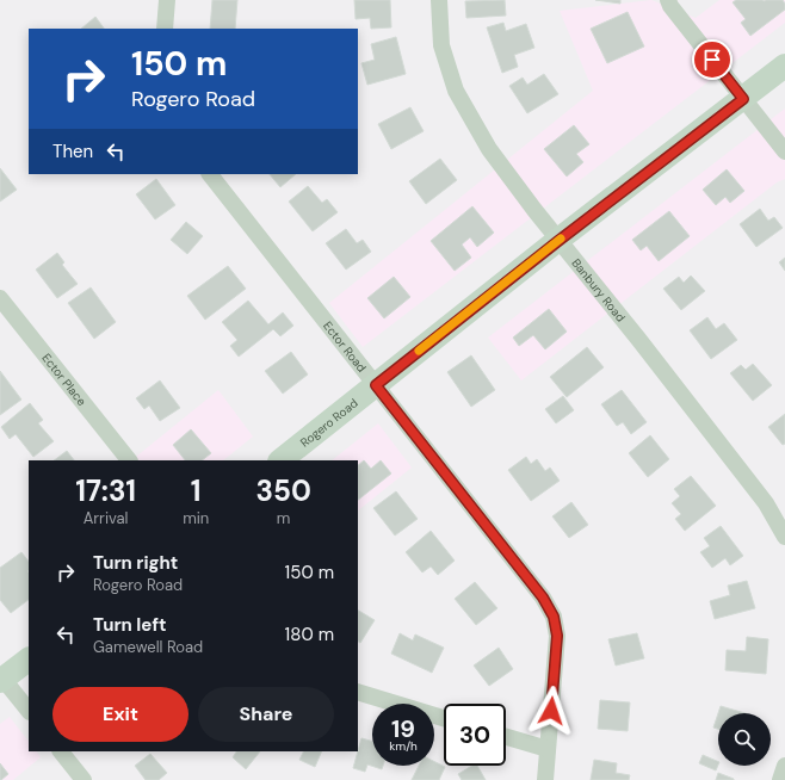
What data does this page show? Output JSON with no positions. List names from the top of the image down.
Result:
{
  "streets": {
    "main road": ["Rogero Road"],
    "street": ["Banbury Road", "Ector Road", "Ector Place"]
  },
  "crossings": [
    ["Banbury Road", "Rogero Road"],
    ["Ector Road", "Rogero Road"]
  ],
  "page": {
    "turn": ["150 m", "Rogero Road"],
    "then": "Then",
    "eta": [
      "17:31",
      "Arrival",
      "1",
      "min",
      "350",
      "m"
    ],
    "list": [
      {
        "name": "Turn right",
        "note": "Rogero Road",
        "value": "150 m"
      },
      {
        "name": "Turn left",
        "note": "Gamewell Road",
        "value": "180 m"
      }
    ],
    "buttons": ["Exit", "Share"],
    "speed": "19 km/h",
    "limit": "30"
  }
}
